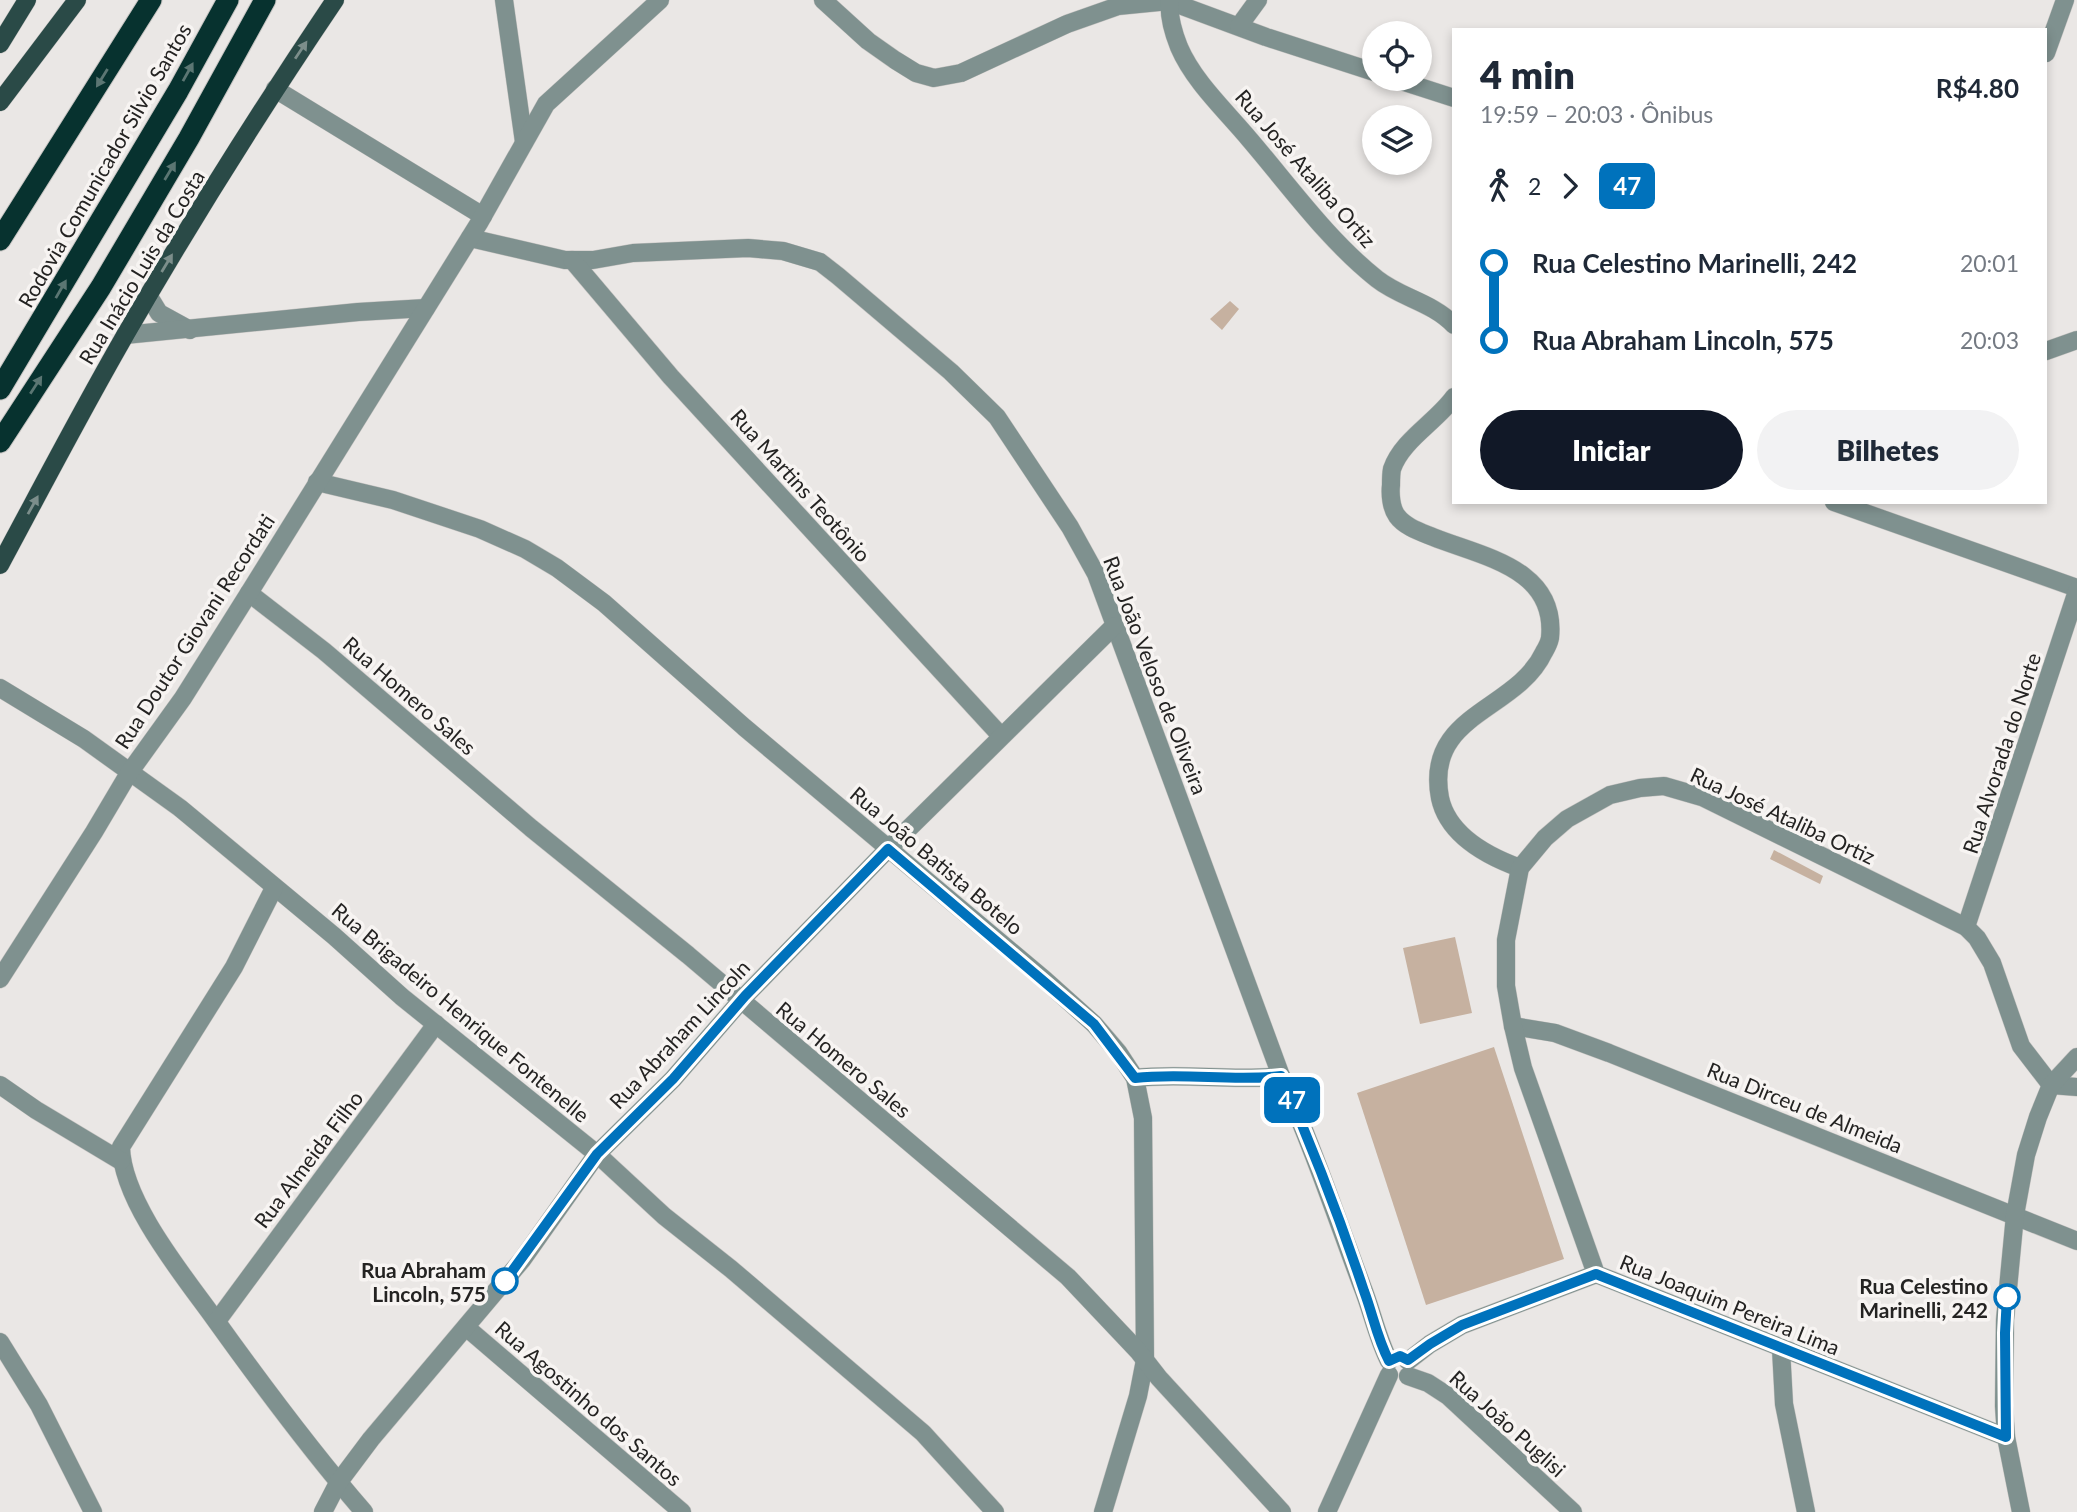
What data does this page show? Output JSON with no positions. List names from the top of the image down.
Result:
{
  "streets": {
    "highway": ["Rodovia Comunicador Silvio Santos"],
    "main road": ["Rua Inácio Luis da Costa"],
    "street": [
      "Rua José Ataliba Ortiz",
      "Rua Martins Teotônio",
      "Rua Doutor Giovani Recordati",
      "Rua João Veloso de Oliveira",
      "Rua Homero Sales",
      "Rua Alvorada do Norte",
      "Rua João Batista Botelo",
      "Rua Brigadeiro Henrique Fontenelle",
      "Rua Abraham Lincoln",
      "Rua Dirceu de Almeida",
      "Rua Almeida Filho",
      "Rua Joaquim Pereira Lima",
      "Rua Agostinho dos Santos",
      "Rua João Puglisi"
    ]
  },
  "crossings": [
    ["Rua José Ataliba Ortiz", "Rua Alvorada do Norte"],
    ["Rua José Ataliba Ortiz", "Rua Joaquim Pereira Lima"],
    ["Rua Martins Teotônio", "Rua João Veloso de Oliveira"],
    ["Rua Martins Teotônio", "Rua Abraham Lincoln"],
    ["Rua Doutor Giovani Recordati", "Rua João Veloso de Oliveira"],
    ["Rua Doutor Giovani Recordati", "Rua Homero Sales"],
    ["Rua Doutor Giovani Recordati", "Rua João Batista Botelo"],
    ["Rua Doutor Giovani Recordati", "Rua Brigadeiro Henrique Fontenelle"],
    ["Rua João Veloso de Oliveira", "Rua Abraham Lincoln"],
    ["Rua Homero Sales", "Rua João Batista Botelo"],
    ["Rua Homero Sales", "Rua Abraham Lincoln"],
    ["Rua João Batista Botelo", "Rua Abraham Lincoln"],
    ["Rua Brigadeiro Henrique Fontenelle", "Rua Abraham Lincoln"],
    ["Rua Brigadeiro Henrique Fontenelle", "Rua Almeida Filho"],
    ["Rua Abraham Lincoln", "Rua Agostinho dos Santos"],
    ["Rua Dirceu de Almeida", "Rua Joaquim Pereira Lima"]
  ],
  "one_way": ["Rua Inácio Luis da Costa"],
  "places": ["Rua Abraham Lincoln, 575", "Rua Celestino Marinelli, 242"],
  "lines": ["bus line 47"],
  "page": {
    "on_map": "47",
    "heading": ["4 min", "19:59 – 20:03 · Ônibus", "R$4.80"],
    "legs": ["2", "47"],
    "list": [
      {
        "name": "Rua Celestino Marinelli, 242",
        "value": "20:01"
      },
      {
        "name": "Rua Abraham Lincoln, 575",
        "value": "20:03"
      }
    ],
    "buttons": ["Iniciar", "Bilhetes"]
  }
}
